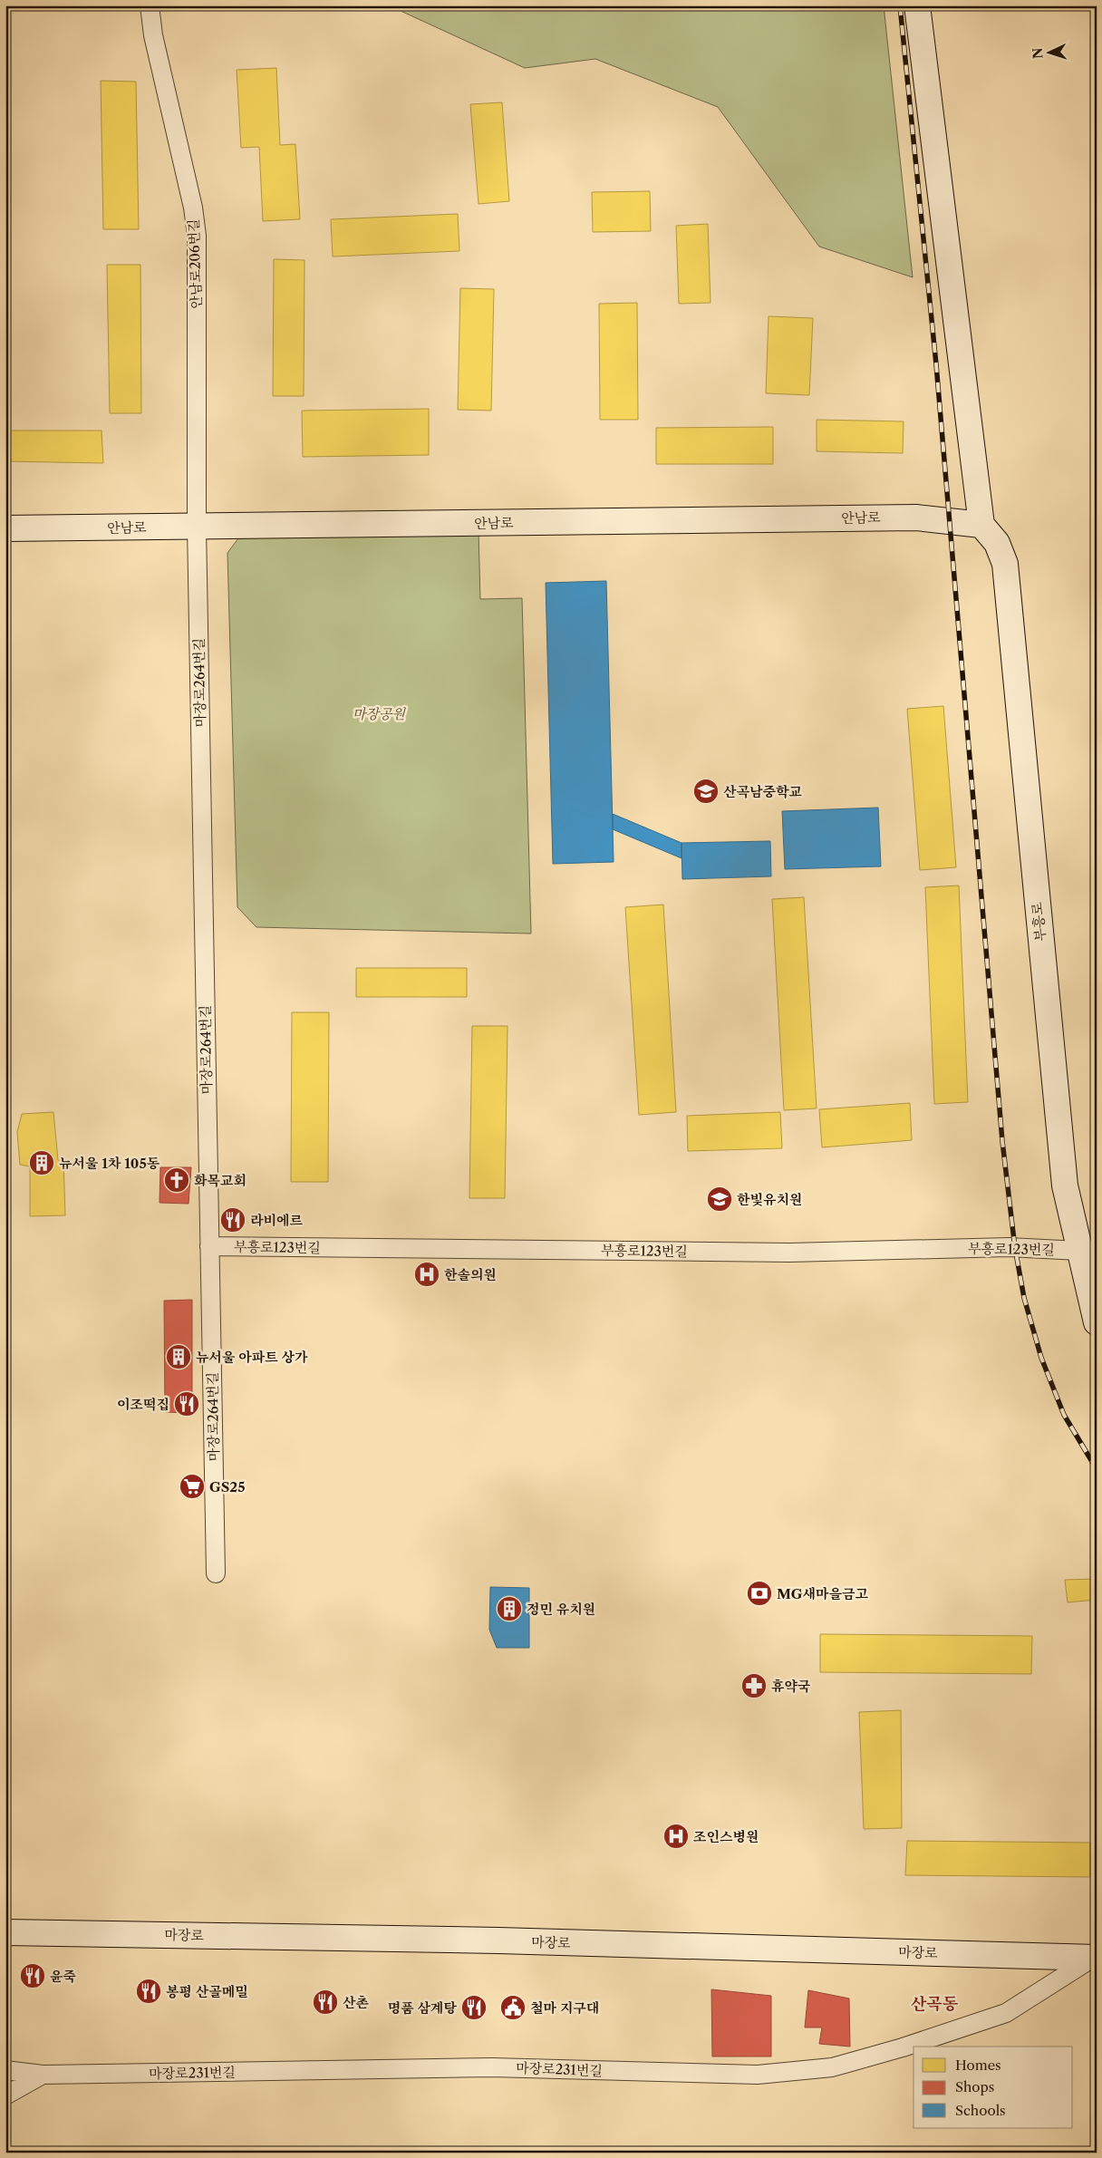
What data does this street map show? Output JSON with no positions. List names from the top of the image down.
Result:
{
  "streets": {
    "main road": ["안남로", "부흥로", "마장로"],
    "street": [
      "안남로206번길",
      "마장로264번길",
      "부흥로123번길",
      "마장로231번길"
    ]
  },
  "crossings": [
    ["안남로206번길", "안남로"],
    ["안남로206번길", "마장로264번길"],
    ["안남로", "마장로264번길"],
    ["안남로", "부흥로"],
    ["마장로264번길", "부흥로123번길"],
    ["부흥로", "부흥로123번길"],
    ["마장로", "마장로231번길"]
  ],
  "districts": ["산곡동"],
  "parks": ["마장공원"],
  "places": {
    "school or university": ["산곡남중학교", "한빛유치원"],
    "building": ["뉴서울 1차 105동", "뉴서울 아파트 상가", "정민 유치원"],
    "church": ["화목교회"],
    "restaurant": [
      "라비에르",
      "이조떡집",
      "윤죽",
      "봉평 산골메밀",
      "산촌",
      "명품 삼계탕"
    ],
    "hospital": ["한솔의원", "조인스병원"],
    "supermarket": ["GS25"],
    "bank": ["MG새마을금고"],
    "pharmacy": ["휴약국"],
    "public building": ["철마 지구대"]
  },
  "legend": ["Homes", "Shops", "Schools"],
  "north": "left"
}
